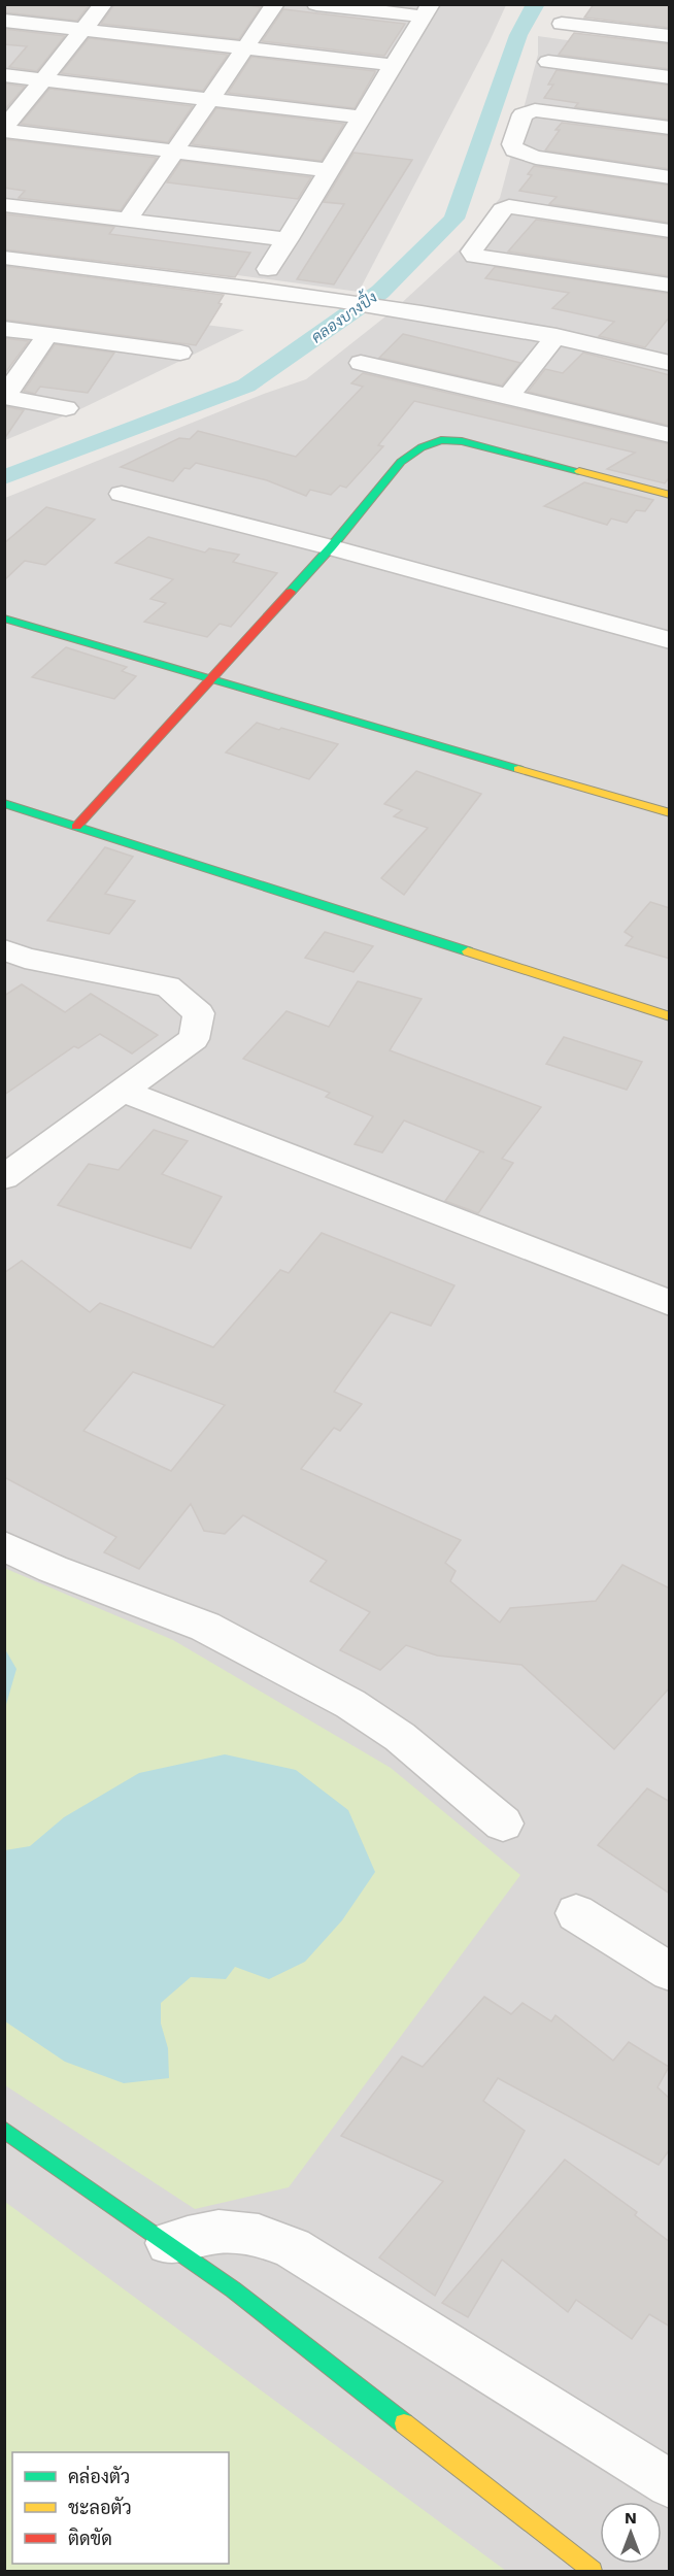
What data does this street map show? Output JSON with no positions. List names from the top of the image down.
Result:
{
  "water": ["คลองบางปิ้ง"],
  "legend": ["คล่องตัว", "ชะลอตัว", "ติดขัด"],
  "north": "top"
}
